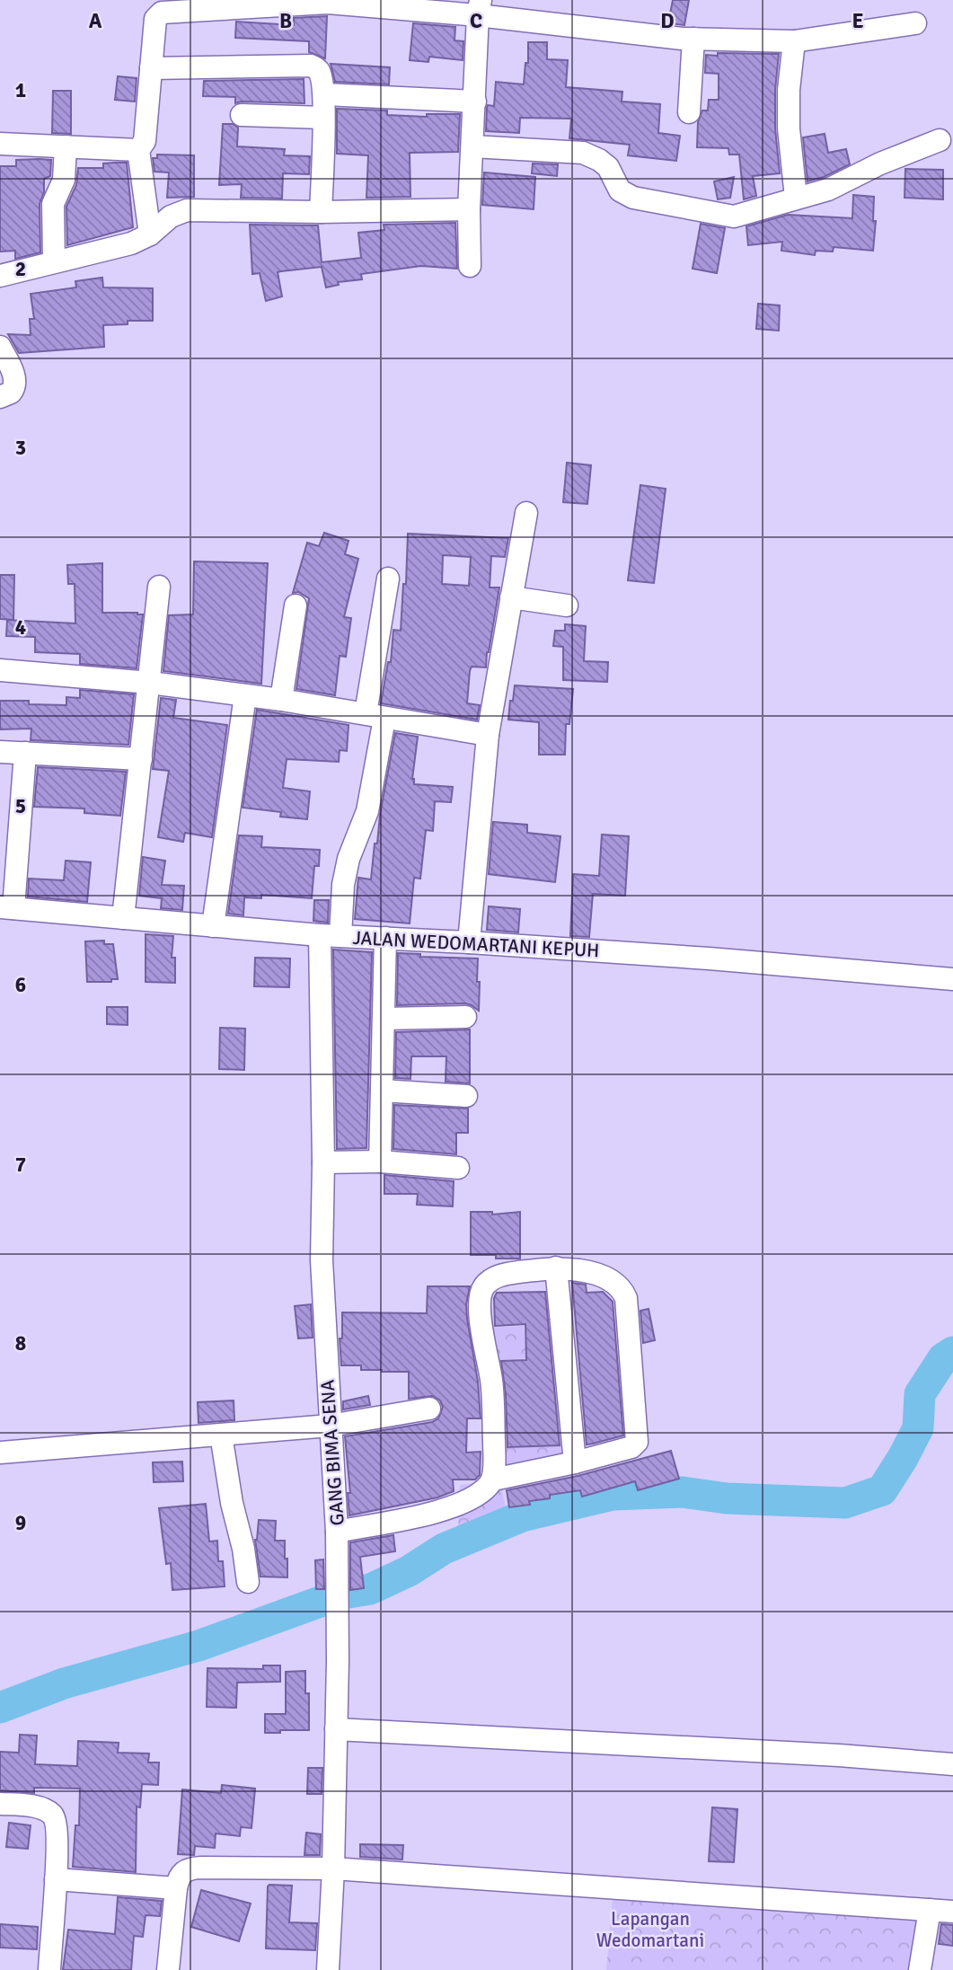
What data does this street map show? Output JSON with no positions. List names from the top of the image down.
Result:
{
  "streets": {
    "street": ["JALAN WEDOMARTANI KEPUH", "GANG BIMA SENA"]
  },
  "crossings": [
    ["JALAN WEDOMARTANI KEPUH", "GANG BIMA SENA"]
  ],
  "parks": ["Lapangan Wedomartani"],
  "grid": {
    "columns": [
      "A",
      "B",
      "C",
      "D",
      "E"
    ],
    "rows": [
      "1",
      "2",
      "3",
      "4",
      "5",
      "6",
      "7",
      "8",
      "9"
    ]
  }
}
